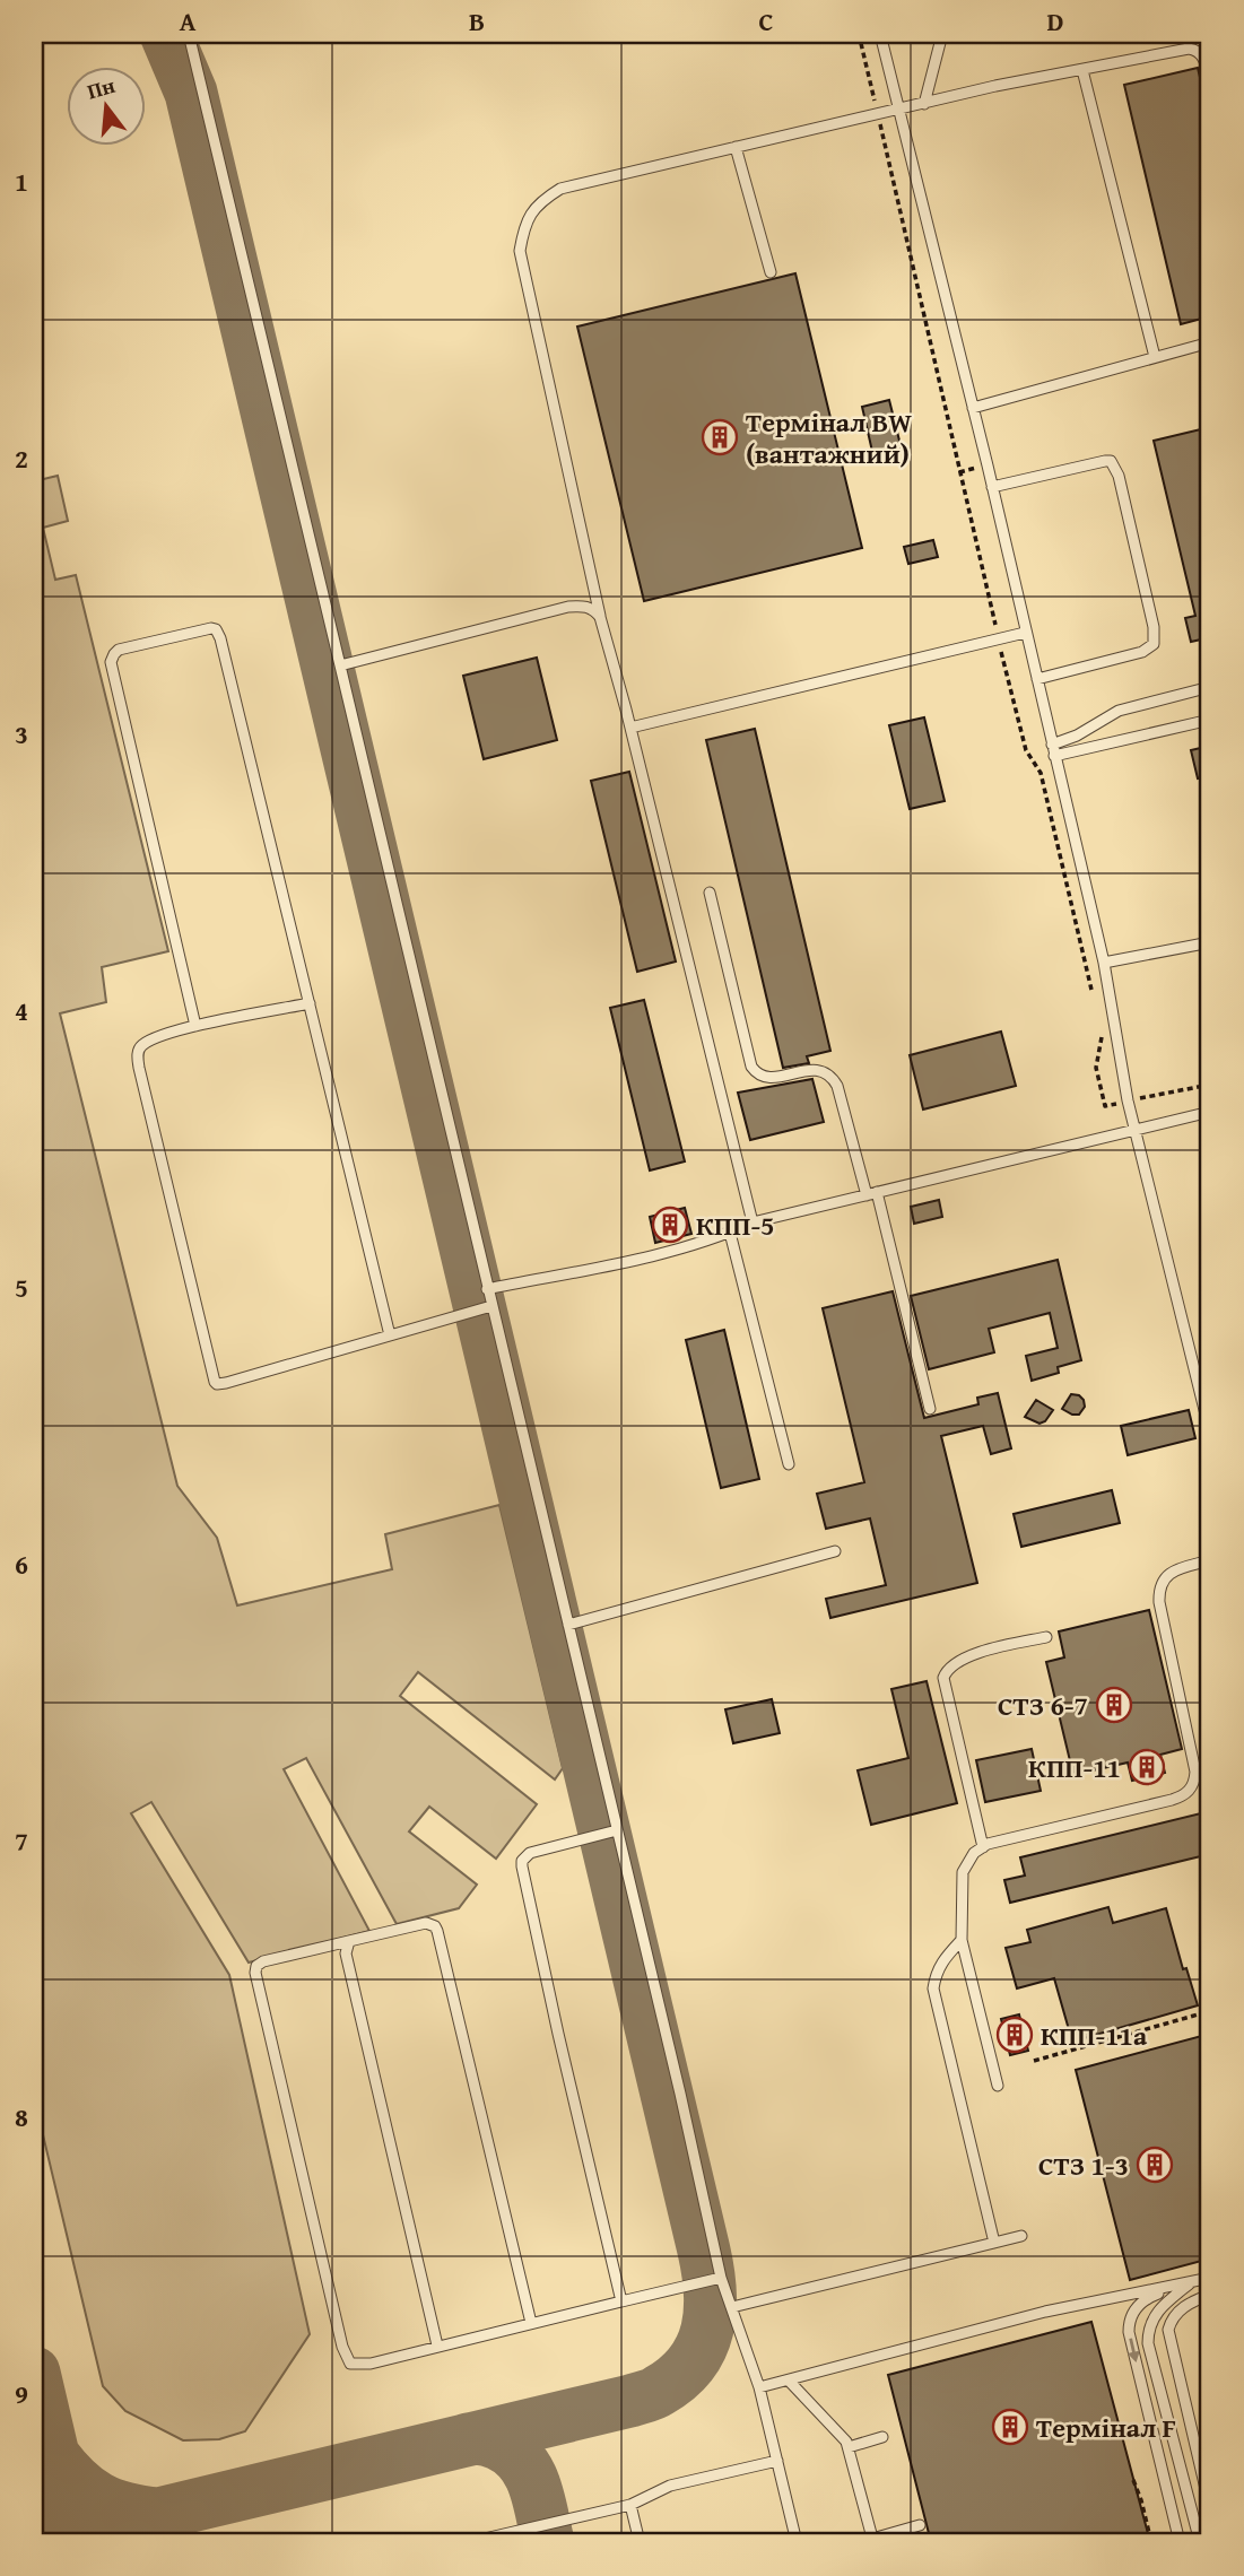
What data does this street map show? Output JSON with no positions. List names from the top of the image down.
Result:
{
  "places": {
    "building": [
      "Термінал BW (вантажний)",
      "КПП-5",
      "СТЗ 6-7",
      "КПП-11",
      "КПП-11а",
      "СТЗ 1-3",
      "Термінал F"
    ]
  },
  "north": "top",
  "grid": {
    "columns": [
      "A",
      "B",
      "C",
      "D"
    ],
    "rows": [
      "1",
      "2",
      "3",
      "4",
      "5",
      "6",
      "7",
      "8",
      "9"
    ]
  }
}
